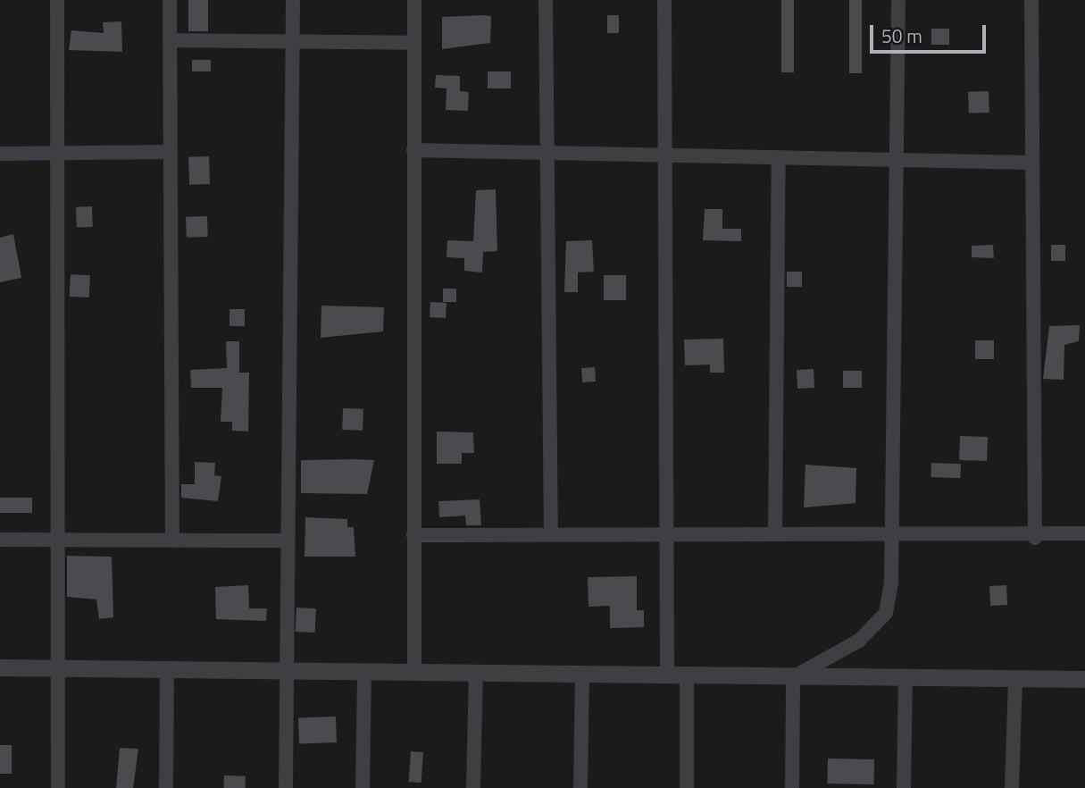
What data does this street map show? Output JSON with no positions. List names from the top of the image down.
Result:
{
  "scale_bar": "50 m"
}
